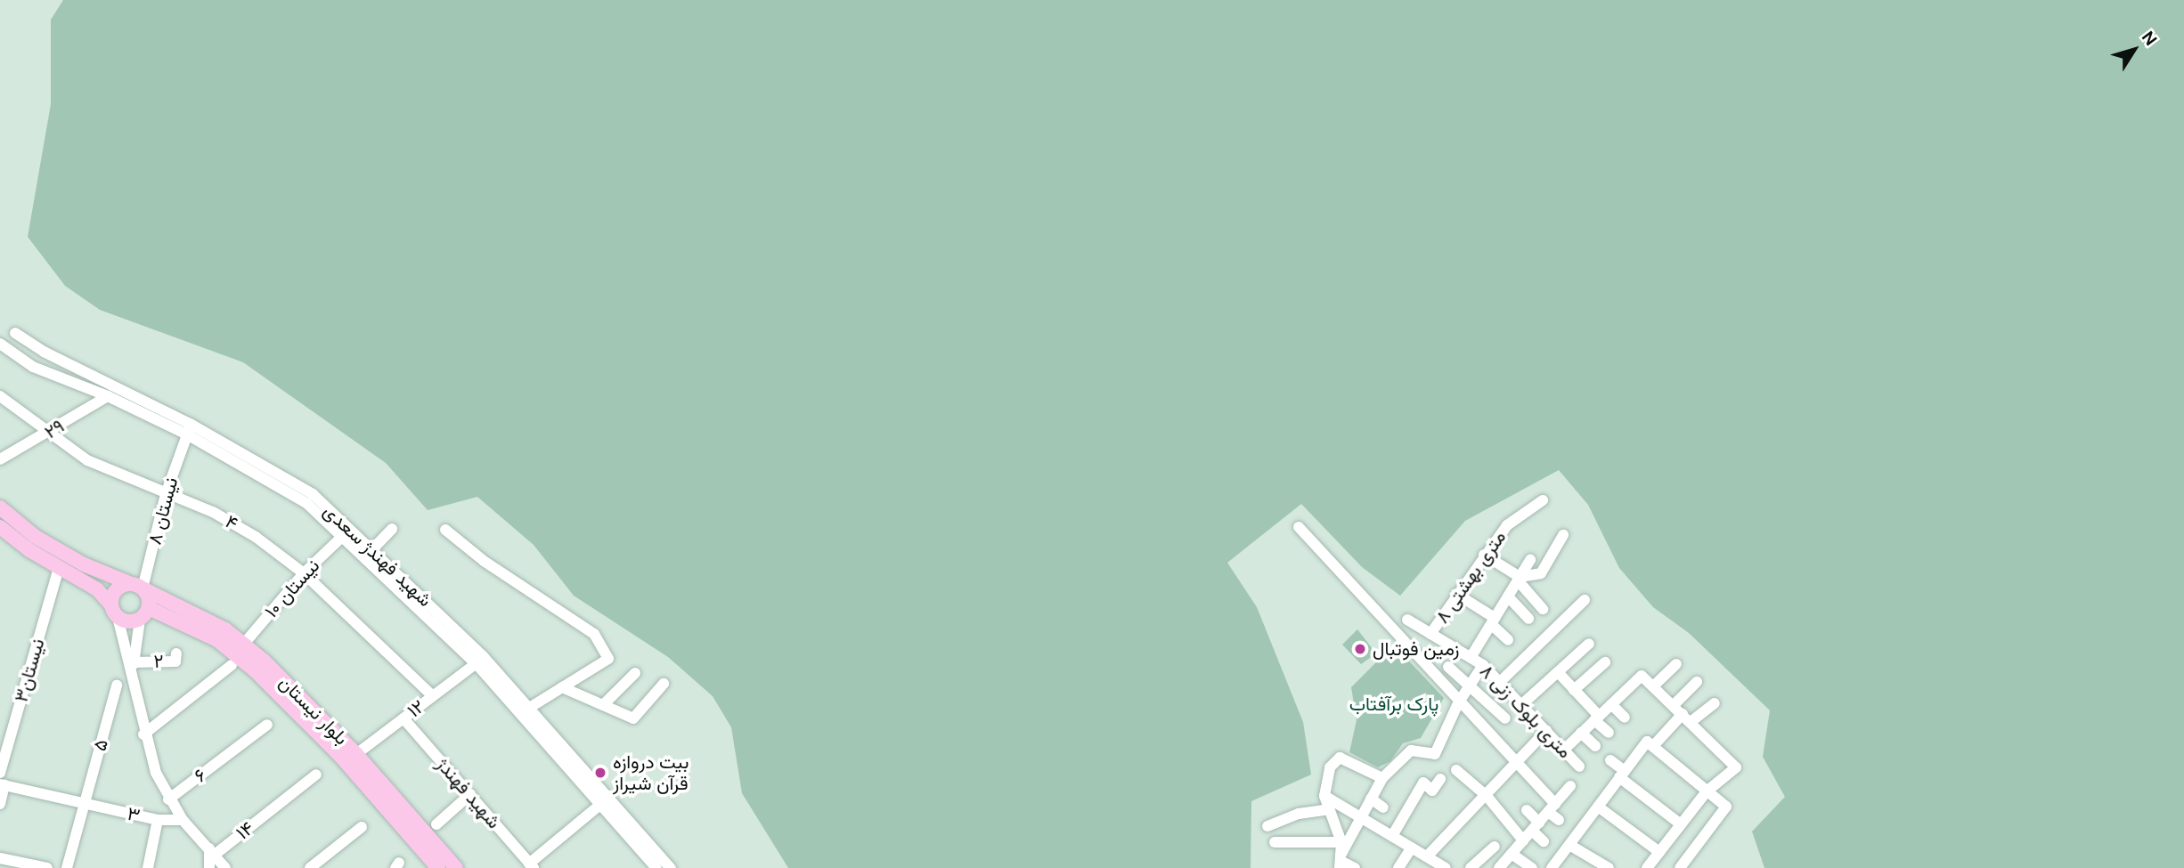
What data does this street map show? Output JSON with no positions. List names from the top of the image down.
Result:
{
  "streets": {
    "main road": ["بلوار نیستان"],
    "street": [
      "۲۹",
      "نیستان ۸",
      "۴",
      "شهید فهندژ سعدی",
      "۸ متری بهشتی",
      "نیستان ۱۰",
      "۲",
      "۳نیستان",
      "۱۲",
      "۸ متری بلوک زنی",
      "۵",
      "۶",
      "شهید فهندژ",
      "۳",
      "۱۴"
    ]
  },
  "crossings": [
    ["۲۹", "۴"],
    ["۲۹", "شهید فهندژ سعدی"],
    ["نیستان ۸", "۴"],
    ["نیستان ۸", "شهید فهندژ سعدی"],
    ["نیستان ۸", "بلوار نیستان"],
    ["۴", "نیستان ۱۰"],
    ["۴", "۱۲"],
    ["شهید فهندژ سعدی", "نیستان ۱۰"],
    ["شهید فهندژ سعدی", "۱۲"],
    ["۸ متری بهشتی", "۸ متری بلوک زنی"],
    ["نیستان ۱۰", "بلوار نیستان"],
    ["۱۲", "بلوار نیستان"],
    ["۱۲", "شهید فهندژ"],
    ["۵", "۳"]
  ],
  "parks": ["پارک برآفتاب"],
  "places": ["زمین فوتبال", "بیت دروازه قرآن شیراز"],
  "north": "top right"
}
